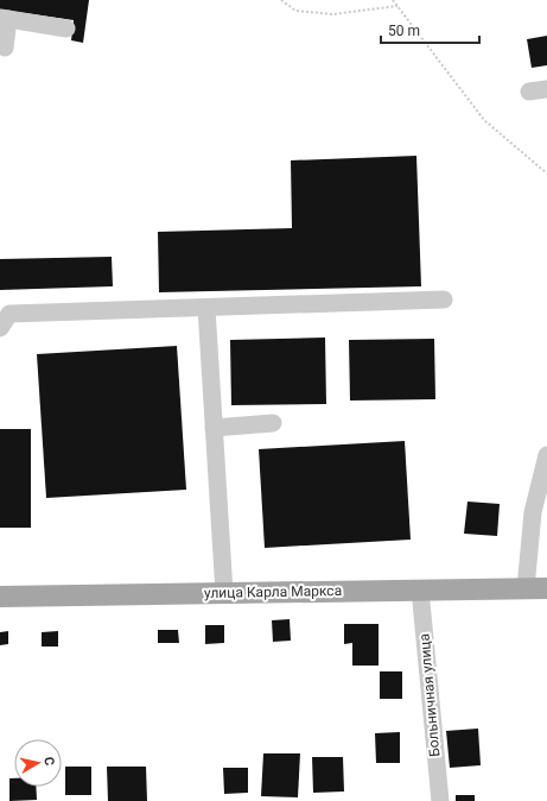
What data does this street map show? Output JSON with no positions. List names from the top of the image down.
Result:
{
  "streets": {
    "main road": ["улица Карла Маркса"],
    "street": ["Больничная улица"]
  },
  "crossings": [
    ["улица Карла Маркса", "Больничная улица"]
  ],
  "scale_bar": "50 m",
  "north": "right"
}
